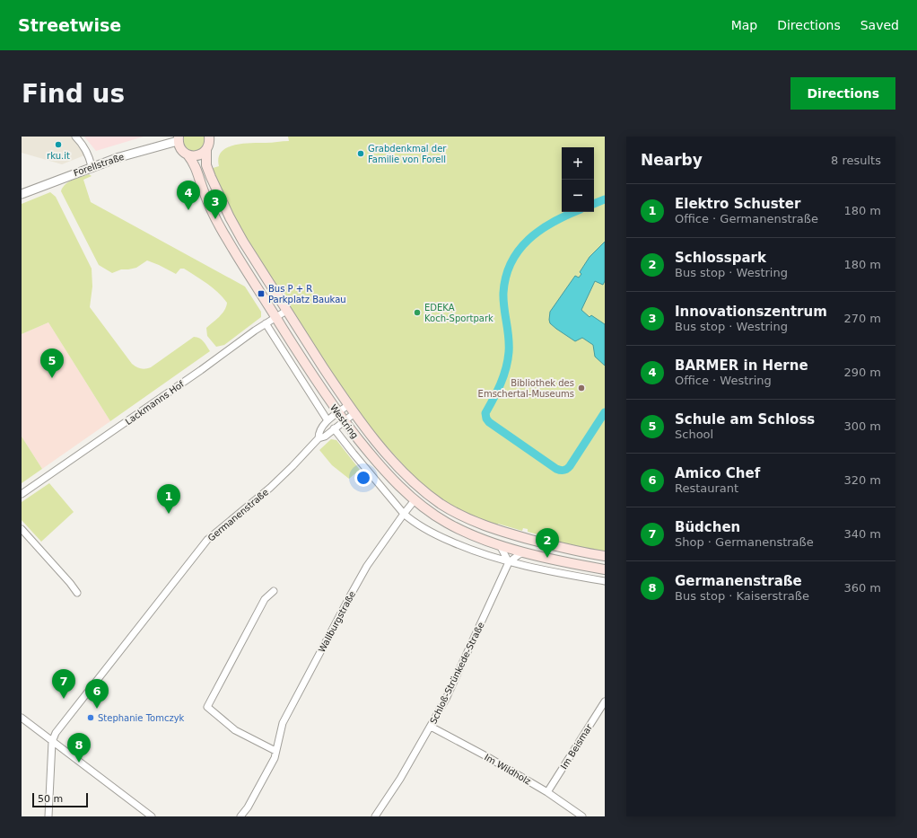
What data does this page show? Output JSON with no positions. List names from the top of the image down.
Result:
{
  "streets": {
    "main road": ["Westring"],
    "street": [
      "Forellstraße",
      "Lackmanns Hof",
      "Germanenstraße",
      "Wallburgstraße",
      "Schloß-Strünkede-Straße",
      "Im Beismar",
      "Im Wildholz"
    ]
  },
  "crossings": [
    ["Forellstraße", "Westring"],
    ["Lackmanns Hof", "Westring"],
    ["Westring", "Germanenstraße"],
    ["Westring", "Wallburgstraße"],
    ["Westring", "Schloß-Strünkede-Straße"],
    ["Schloß-Strünkede-Straße", "Im Wildholz"],
    ["Im Beismar", "Im Wildholz"]
  ],
  "places": {
    "other": [
      "rku.it",
      "Grabdenkmal der Familie von Forell",
      "EDEKA Koch-Sportpark",
      "Bibliothek des Emschertal-Museums",
      "Stephanie Tomczyk"
    ],
    "transit": ["Bus P + R Parkplatz Baukau"]
  },
  "scale_bar": "50 m",
  "page": {
    "header": "Streetwise",
    "nav": ["Map", "Directions", "Saved"],
    "buttons": "Directions",
    "title": "Find us",
    "heading": ["Nearby", "8 results"],
    "map_buttons": ["+", "−"],
    "pins": [
      "4",
      "3",
      "5",
      "1",
      "2",
      "7",
      "6",
      "8"
    ],
    "list": [
      {
        "mark": "1",
        "name": "Elektro Schuster",
        "note": "Office · Germanenstraße",
        "value": "180 m"
      },
      {
        "mark": "2",
        "name": "Schlosspark",
        "note": "Bus stop · Westring",
        "value": "180 m"
      },
      {
        "mark": "3",
        "name": "Innovationszentrum",
        "note": "Bus stop · Westring",
        "value": "270 m"
      },
      {
        "mark": "4",
        "name": "BARMER in Herne",
        "note": "Office · Westring",
        "value": "290 m"
      },
      {
        "mark": "5",
        "name": "Schule am Schloss",
        "note": "School",
        "value": "300 m"
      },
      {
        "mark": "6",
        "name": "Amico Chef",
        "note": "Restaurant",
        "value": "320 m"
      },
      {
        "mark": "7",
        "name": "Büdchen",
        "note": "Shop · Germanenstraße",
        "value": "340 m"
      },
      {
        "mark": "8",
        "name": "Germanenstraße",
        "note": "Bus stop · Kaiserstraße",
        "value": "360 m"
      }
    ],
    "scale": "50 m"
  }
}
